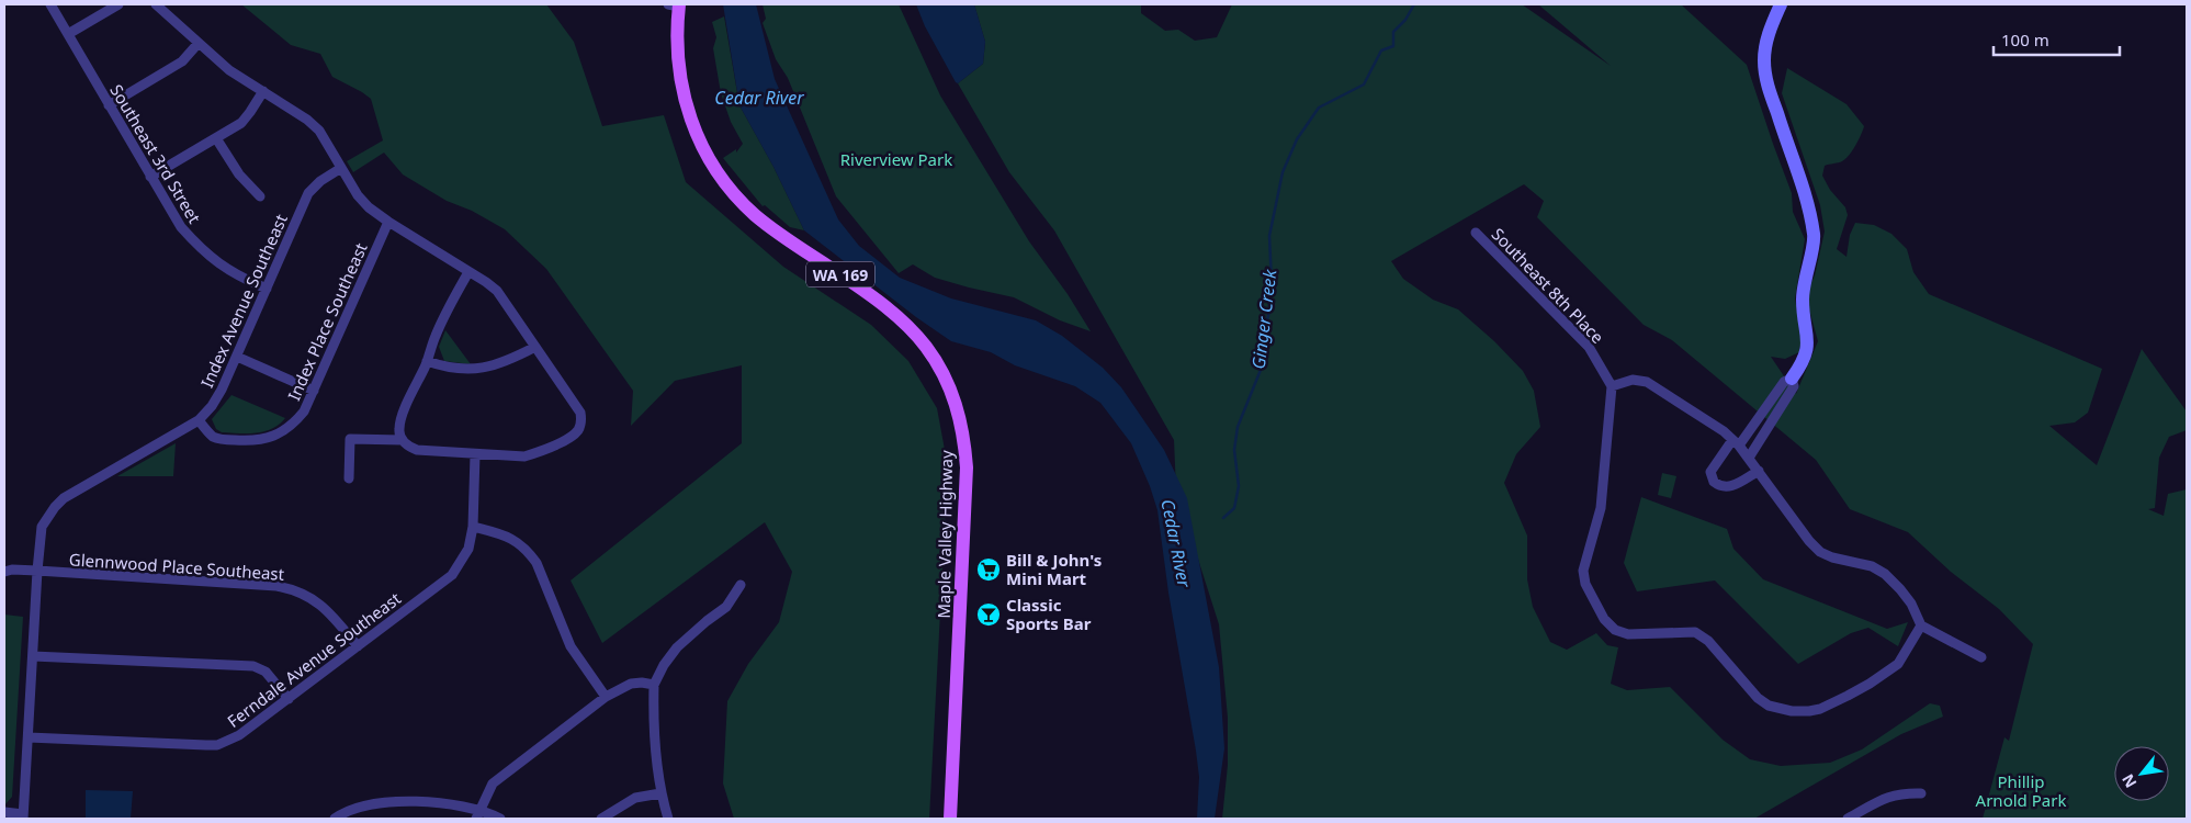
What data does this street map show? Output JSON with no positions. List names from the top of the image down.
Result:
{
  "streets": {
    "main road": ["WA 169", "Maple Valley Highway"],
    "street": [
      "Southeast 3rd Street",
      "Southeast 8th Place",
      "Index Avenue Southeast",
      "Index Place Southeast",
      "Glennwood Place Southeast",
      "Ferndale Avenue Southeast"
    ]
  },
  "crossings": [
    ["Southeast 3rd Street", "Index Avenue Southeast"],
    ["Index Avenue Southeast", "Index Place Southeast"],
    ["Index Avenue Southeast", "Glennwood Place Southeast"],
    ["Index Avenue Southeast", "Ferndale Avenue Southeast"],
    ["Glennwood Place Southeast", "Ferndale Avenue Southeast"]
  ],
  "water": ["Cedar River", "Ginger Creek"],
  "parks": ["Riverview Park", "Phillip Arnold Park"],
  "places": {
    "supermarket": ["Bill & John's Mini Mart"],
    "bar": ["Classic Sports Bar"]
  },
  "scale_bar": "100 m",
  "north": "bottom left"
}
